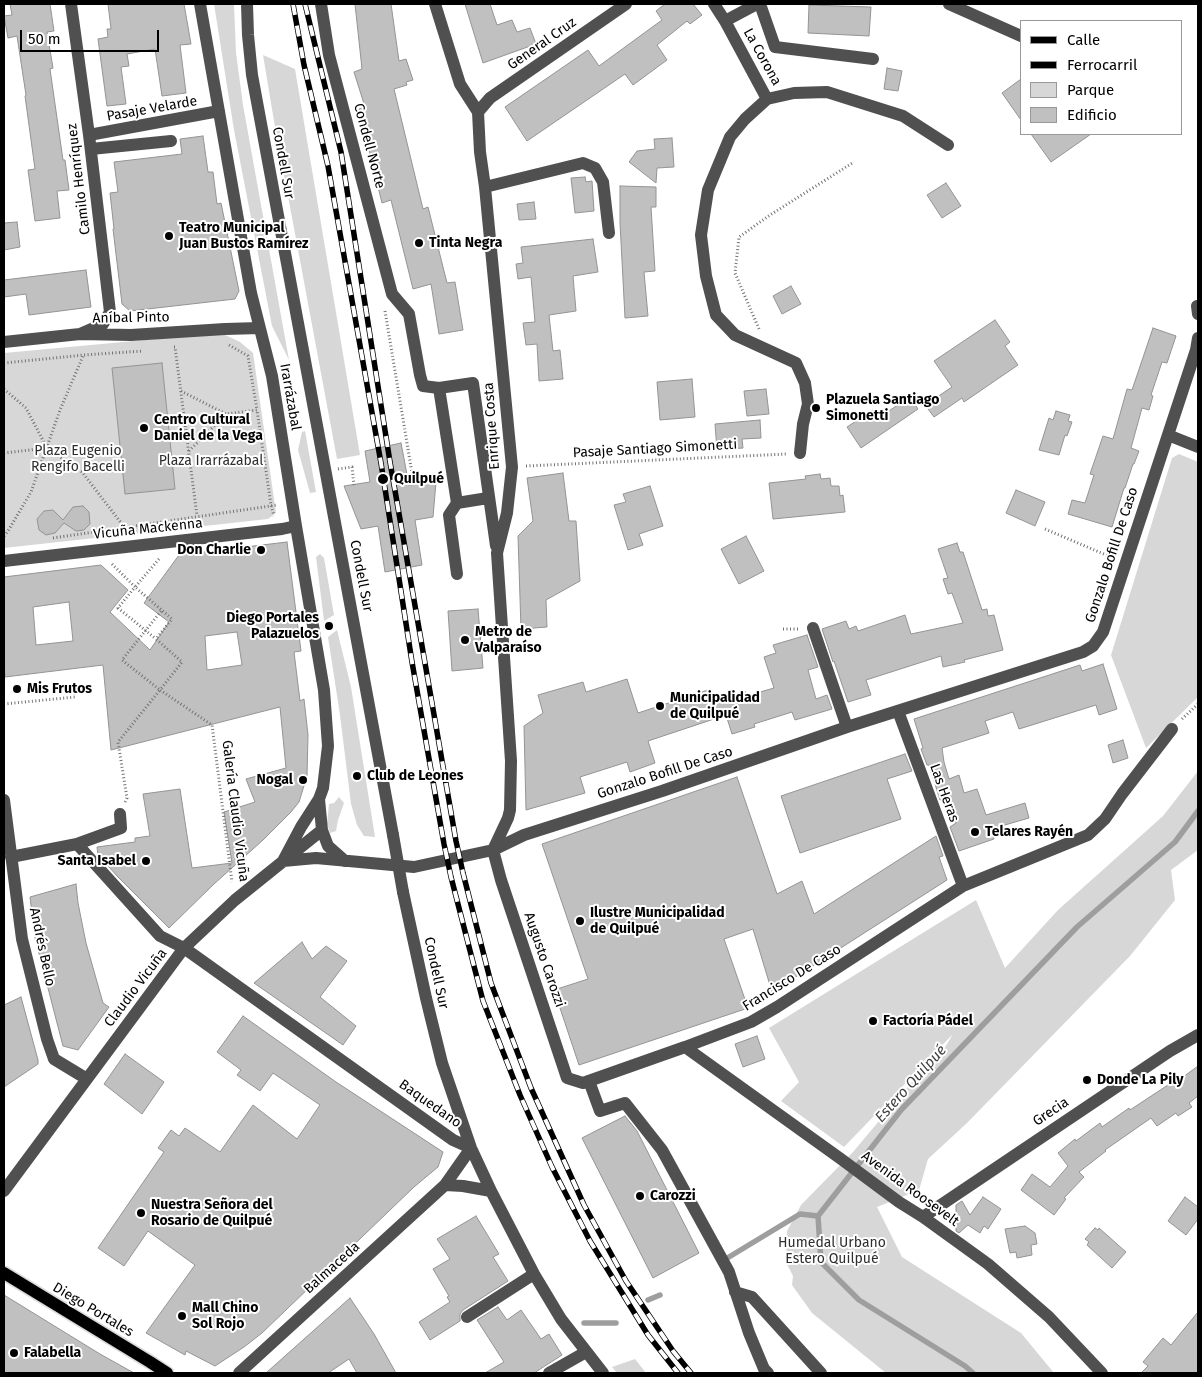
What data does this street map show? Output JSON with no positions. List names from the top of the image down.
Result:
{
  "streets": {
    "main road": ["Diego Portales"],
    "street": [
      "General Cruz",
      "La Corona",
      "Pasaje Velarde",
      "Condell Norte",
      "Condell Sur",
      "Camilo Henríquez",
      "Aníbal Pinto",
      "Irarrázabal",
      "Enrique Costa",
      "Vicuña Mackenna",
      "Gonzalo Bofill De Caso",
      "Las Heras",
      "Andrés Bello",
      "Augusto Carozzi",
      "Francisco De Caso",
      "Claudio Vicuña",
      "Baquedano",
      "Grecia",
      "Avenida Roosevelt",
      "Balmaceda"
    ],
    "path": ["Pasaje Santiago Simonetti", "Galería Claudio Vicuña"]
  },
  "crossings": [
    ["General Cruz", "Enrique Costa"],
    ["Pasaje Velarde", "Camilo Henríquez"],
    ["Pasaje Velarde", "Irarrázabal"],
    ["Condell Sur", "Baquedano"],
    ["Condell Sur", "Balmaceda"],
    ["Camilo Henríquez", "Aníbal Pinto"],
    ["Aníbal Pinto", "Irarrázabal"],
    ["Irarrázabal", "Vicuña Mackenna"],
    ["Irarrázabal", "Gonzalo Bofill De Caso"],
    ["Irarrázabal", "Claudio Vicuña"],
    ["Enrique Costa", "Pasaje Santiago Simonetti"],
    ["Enrique Costa", "Gonzalo Bofill De Caso"],
    ["Enrique Costa", "Augusto Carozzi"],
    ["Gonzalo Bofill De Caso", "Las Heras"],
    ["Gonzalo Bofill De Caso", "Augusto Carozzi"],
    ["Gonzalo Bofill De Caso", "Claudio Vicuña"],
    ["Las Heras", "Francisco De Caso"],
    ["Galería Claudio Vicuña", "Claudio Vicuña"],
    ["Andrés Bello", "Claudio Vicuña"],
    ["Augusto Carozzi", "Francisco De Caso"],
    ["Francisco De Caso", "Avenida Roosevelt"],
    ["Claudio Vicuña", "Baquedano"],
    ["Baquedano", "Balmaceda"],
    ["Grecia", "Avenida Roosevelt"]
  ],
  "water": ["Estero Quilpué"],
  "parks": ["Plaza Eugenio Rengifo Bacelli", "Plaza Irarrázabal", "Humedal Urbano Estero Quilpué"],
  "places": [
    "Teatro Municipal Juan Bustos Ramírez",
    "Tinta Negra",
    "Plazuela Santiago Simonetti",
    "Centro Cultural Daniel de la Vega",
    "Quilpué",
    "Don Charlie",
    "Diego Portales Palazuelos",
    "Metro de Valparaíso",
    "Mis Frutos",
    "Municipalidad de Quilpué",
    "Club de Leones",
    "Nogal",
    "Telares Rayén",
    "Santa Isabel",
    "Ilustre Municipalidad de Quilpué",
    "Factoría Pádel",
    "Donde La Pily",
    "Carozzi",
    "Nuestra Señora del Rosario de Quilpué",
    "Mall Chino Sol Rojo",
    "Falabella"
  ],
  "legend": [
    "Calle",
    "Ferrocarril",
    "Parque",
    "Edificio"
  ],
  "scale_bar": "50 m"
}
